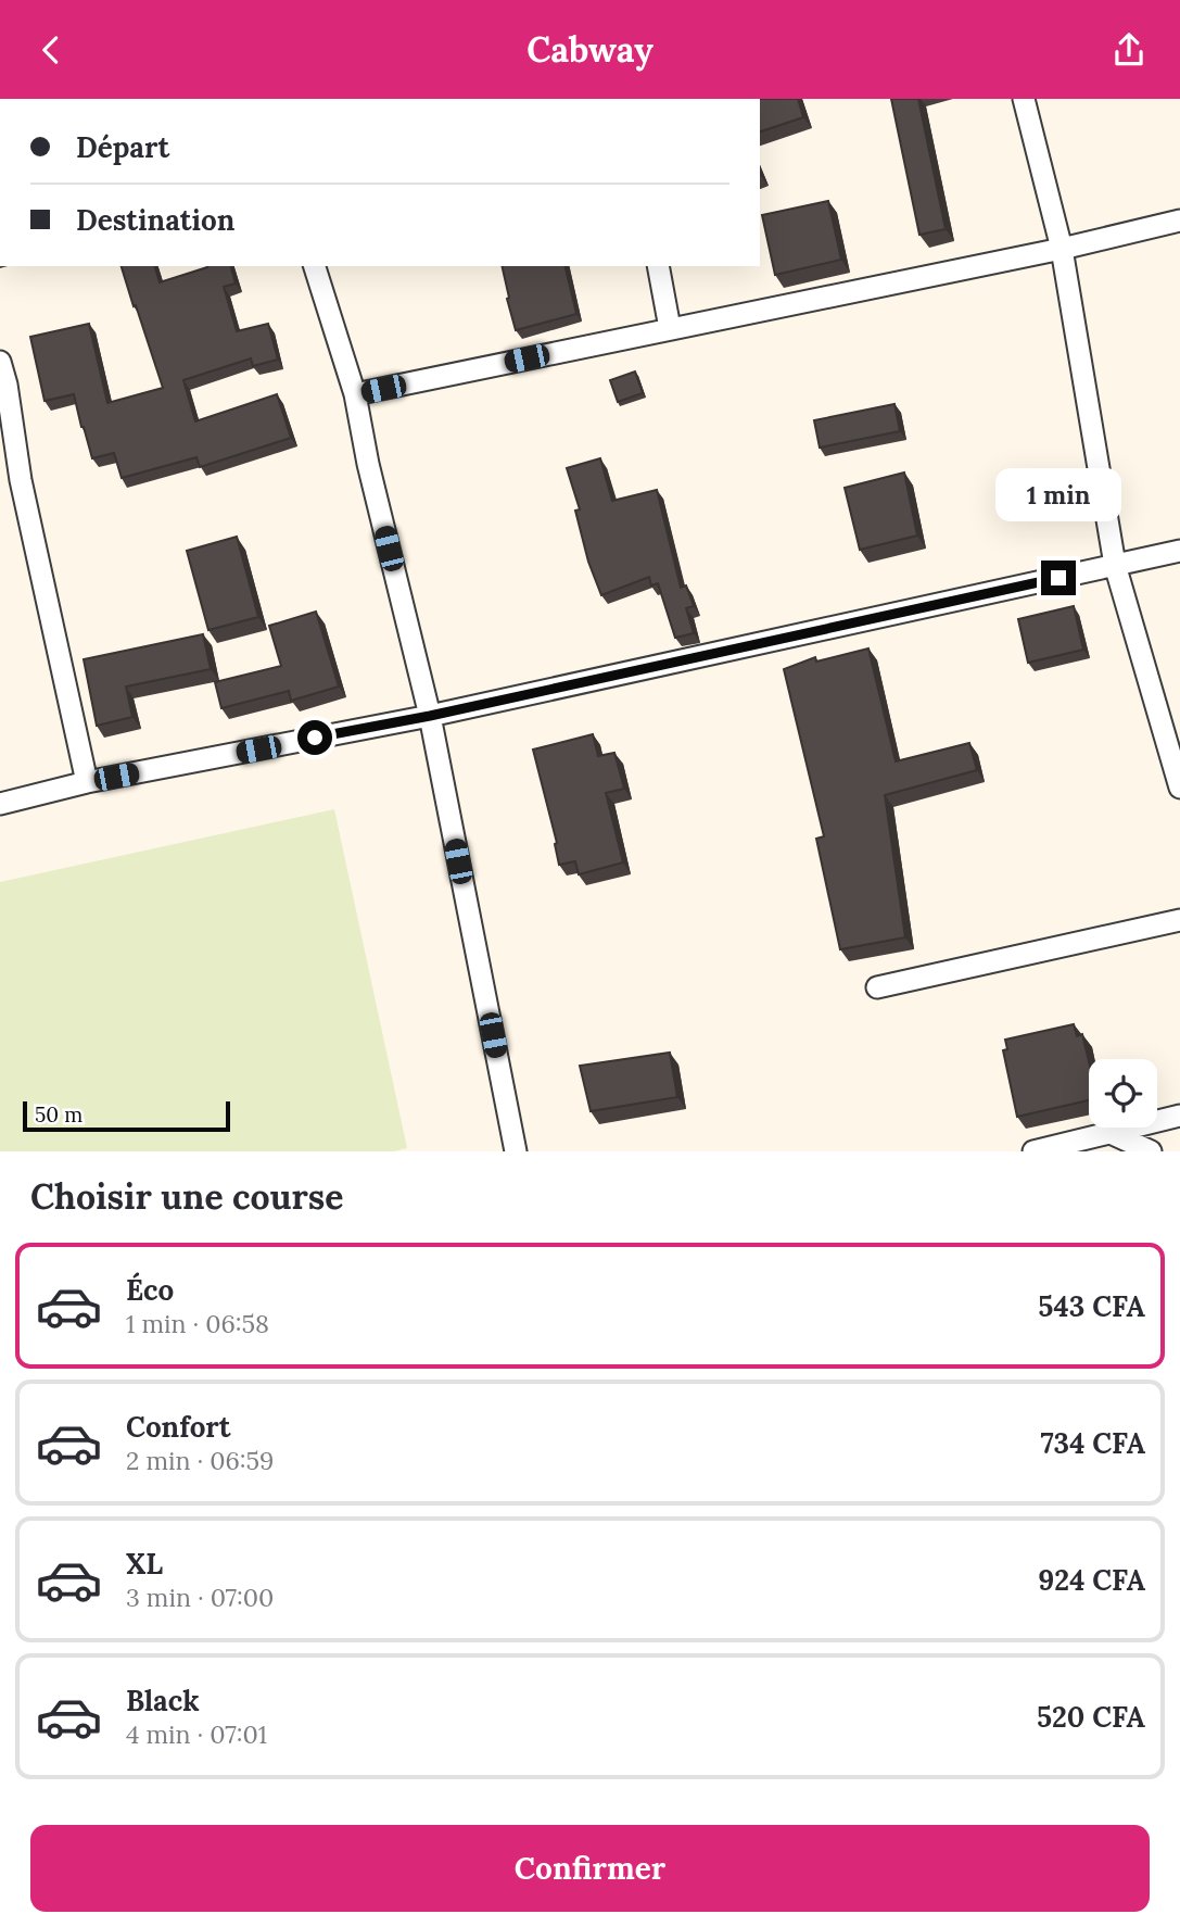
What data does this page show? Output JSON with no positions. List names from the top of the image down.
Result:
{
  "scale_bar": "50 m",
  "page": {
    "header": "Cabway",
    "banner": ["Départ", "Destination"],
    "bubble": "1 min",
    "scale": "50 m",
    "heading": "Choisir une course",
    "list": [
      {
        "name": "Éco",
        "note": "1 min · 06:58",
        "value": "543 CFA"
      },
      {
        "name": "Confort",
        "note": "2 min · 06:59",
        "value": "734 CFA"
      },
      {
        "name": "XL",
        "note": "3 min · 07:00",
        "value": "924 CFA"
      },
      {
        "name": "Black",
        "note": "4 min · 07:01",
        "value": "520 CFA"
      }
    ],
    "buttons": "Confirmer"
  }
}
